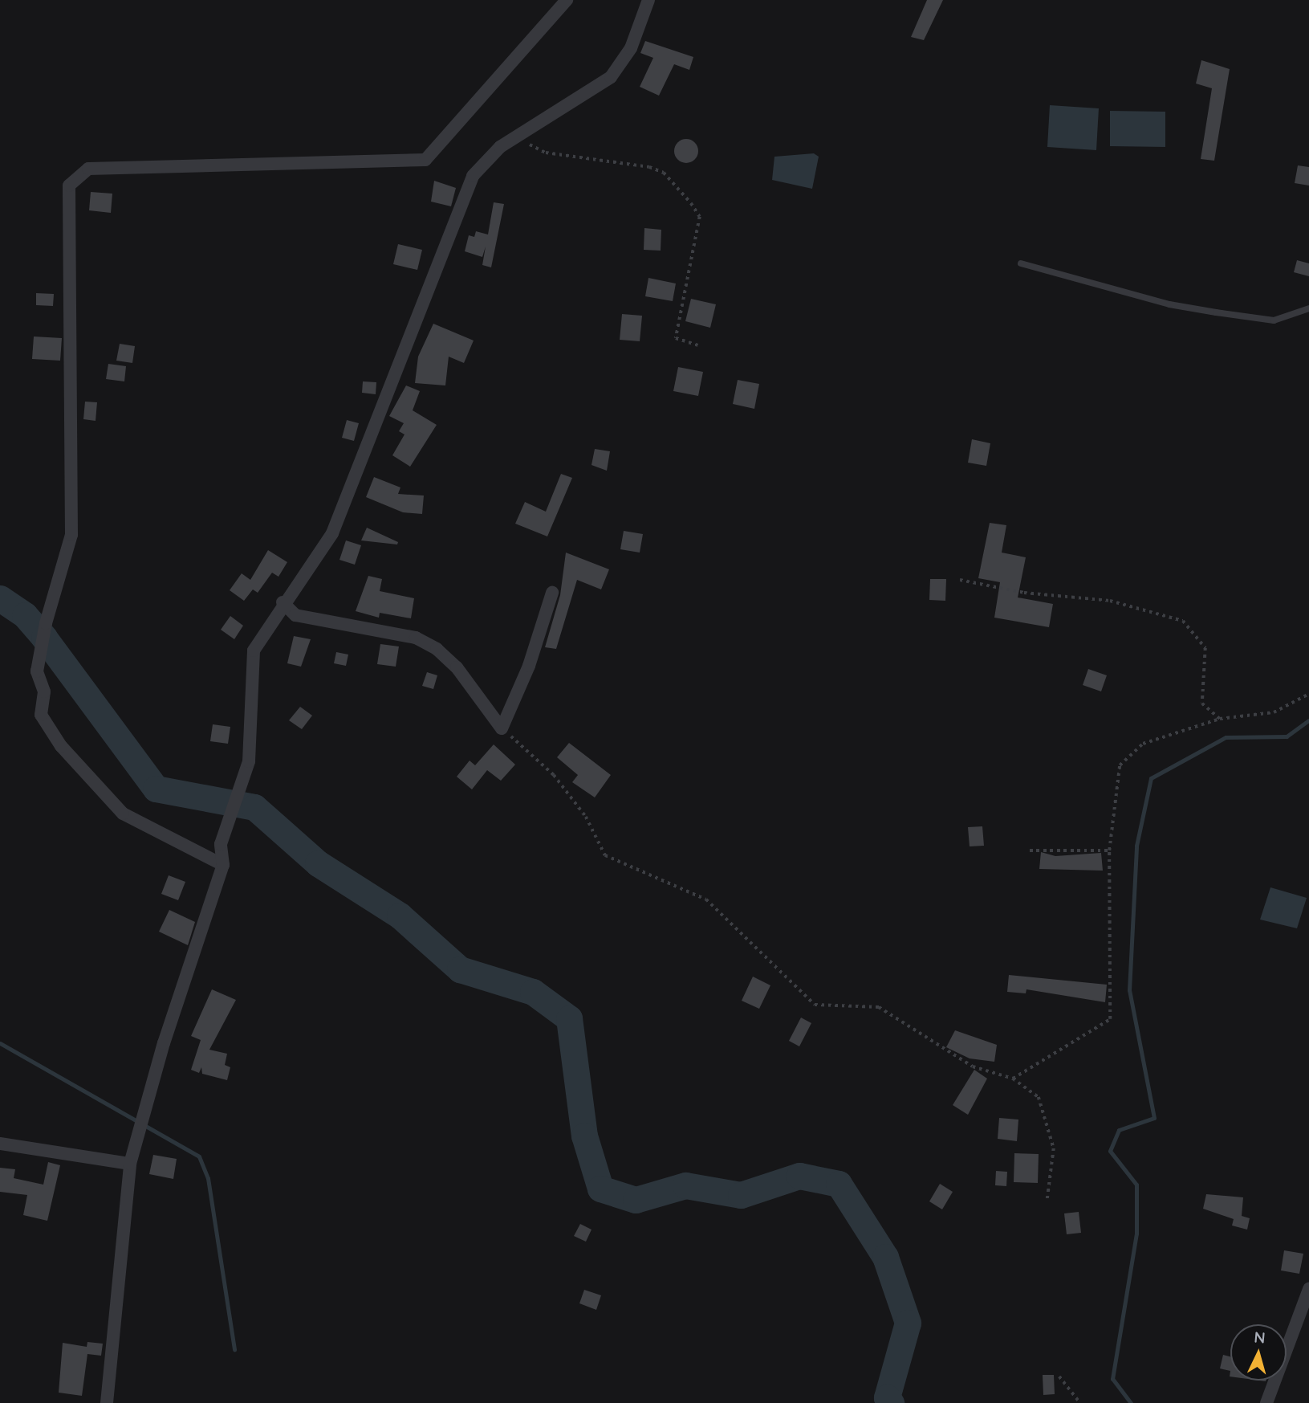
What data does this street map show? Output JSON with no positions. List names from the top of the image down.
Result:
{
  "north": "top"
}
